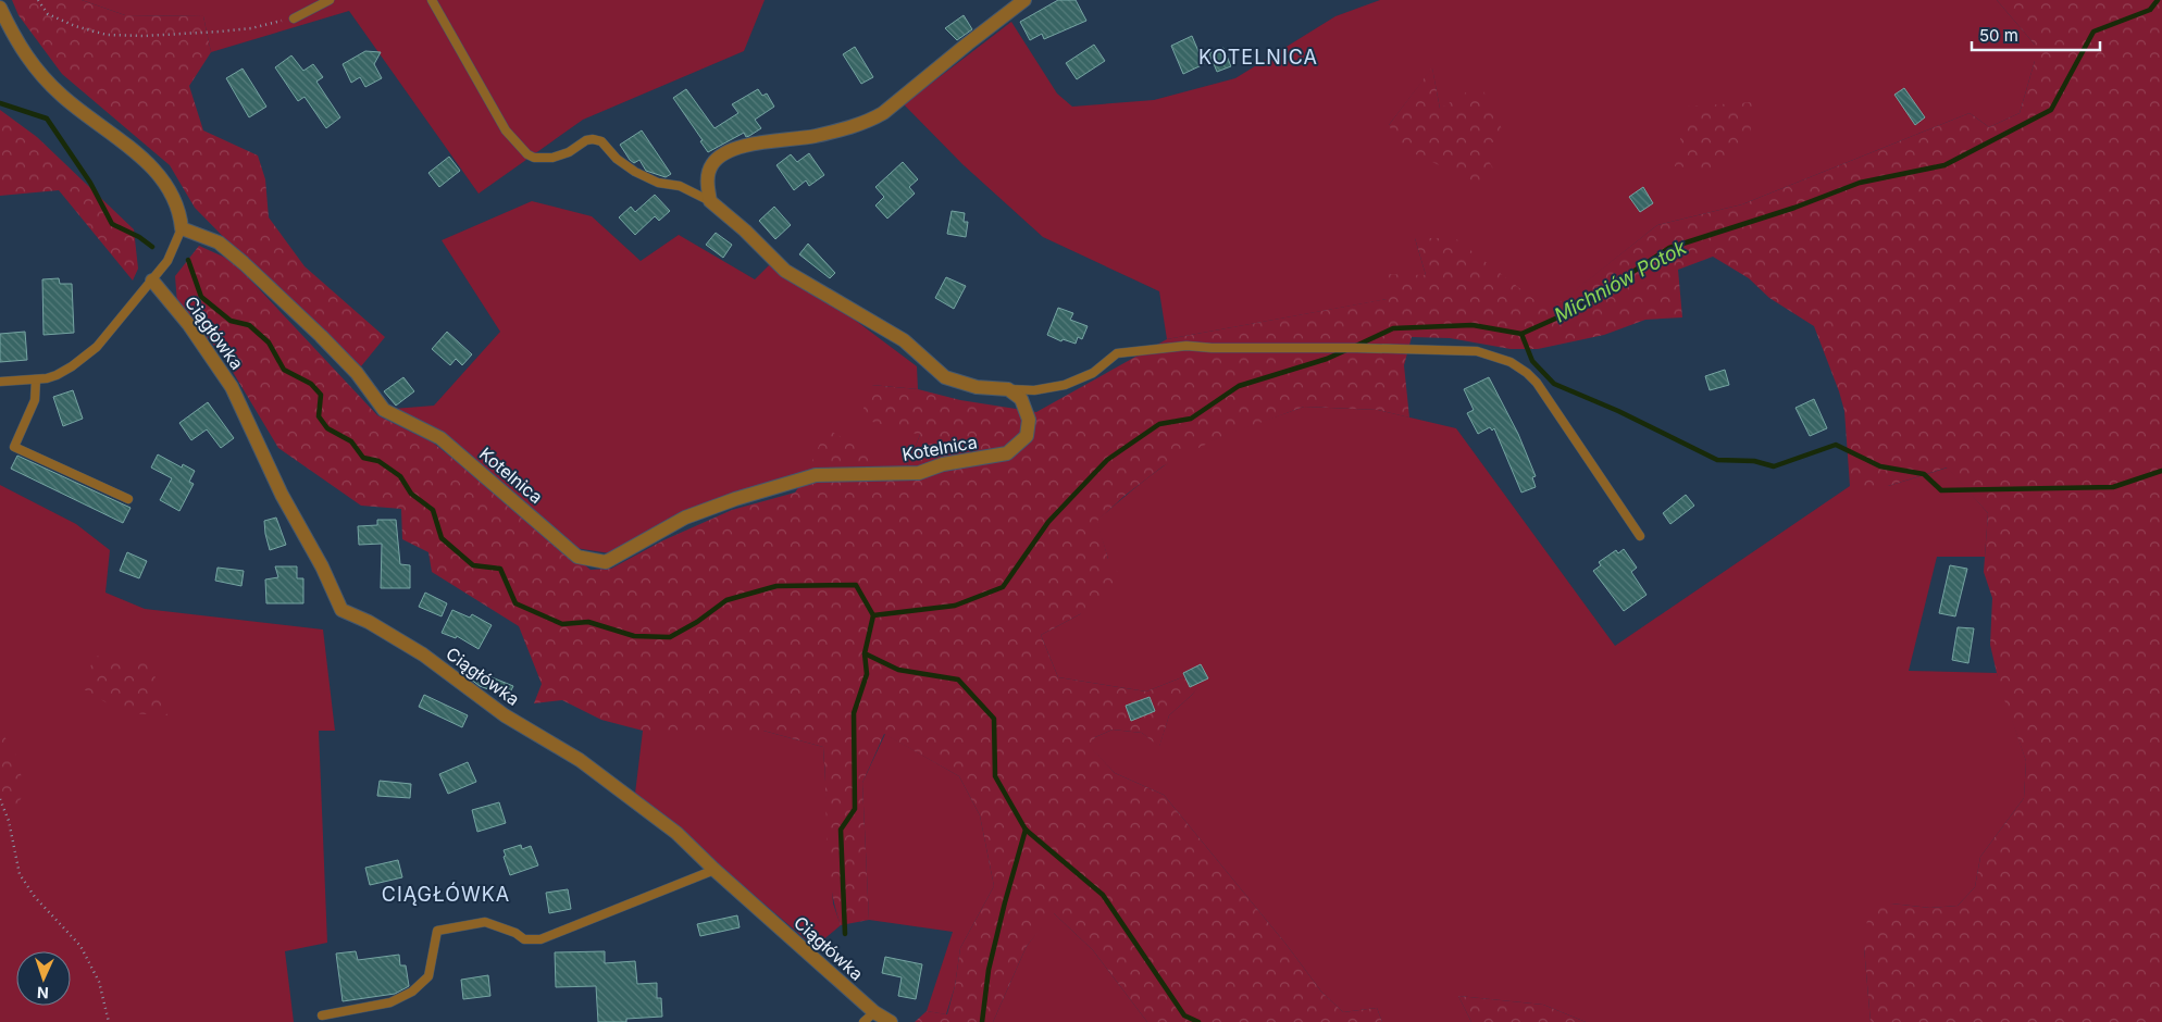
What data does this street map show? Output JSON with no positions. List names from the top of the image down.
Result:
{
  "streets": {
    "street": ["Ciągłówka", "Kotelnica"]
  },
  "districts": ["KOTELNICA", "CIĄGŁÓWKA"],
  "water": ["Michniów Potok"],
  "scale_bar": "50 m",
  "north": "bottom"
}
